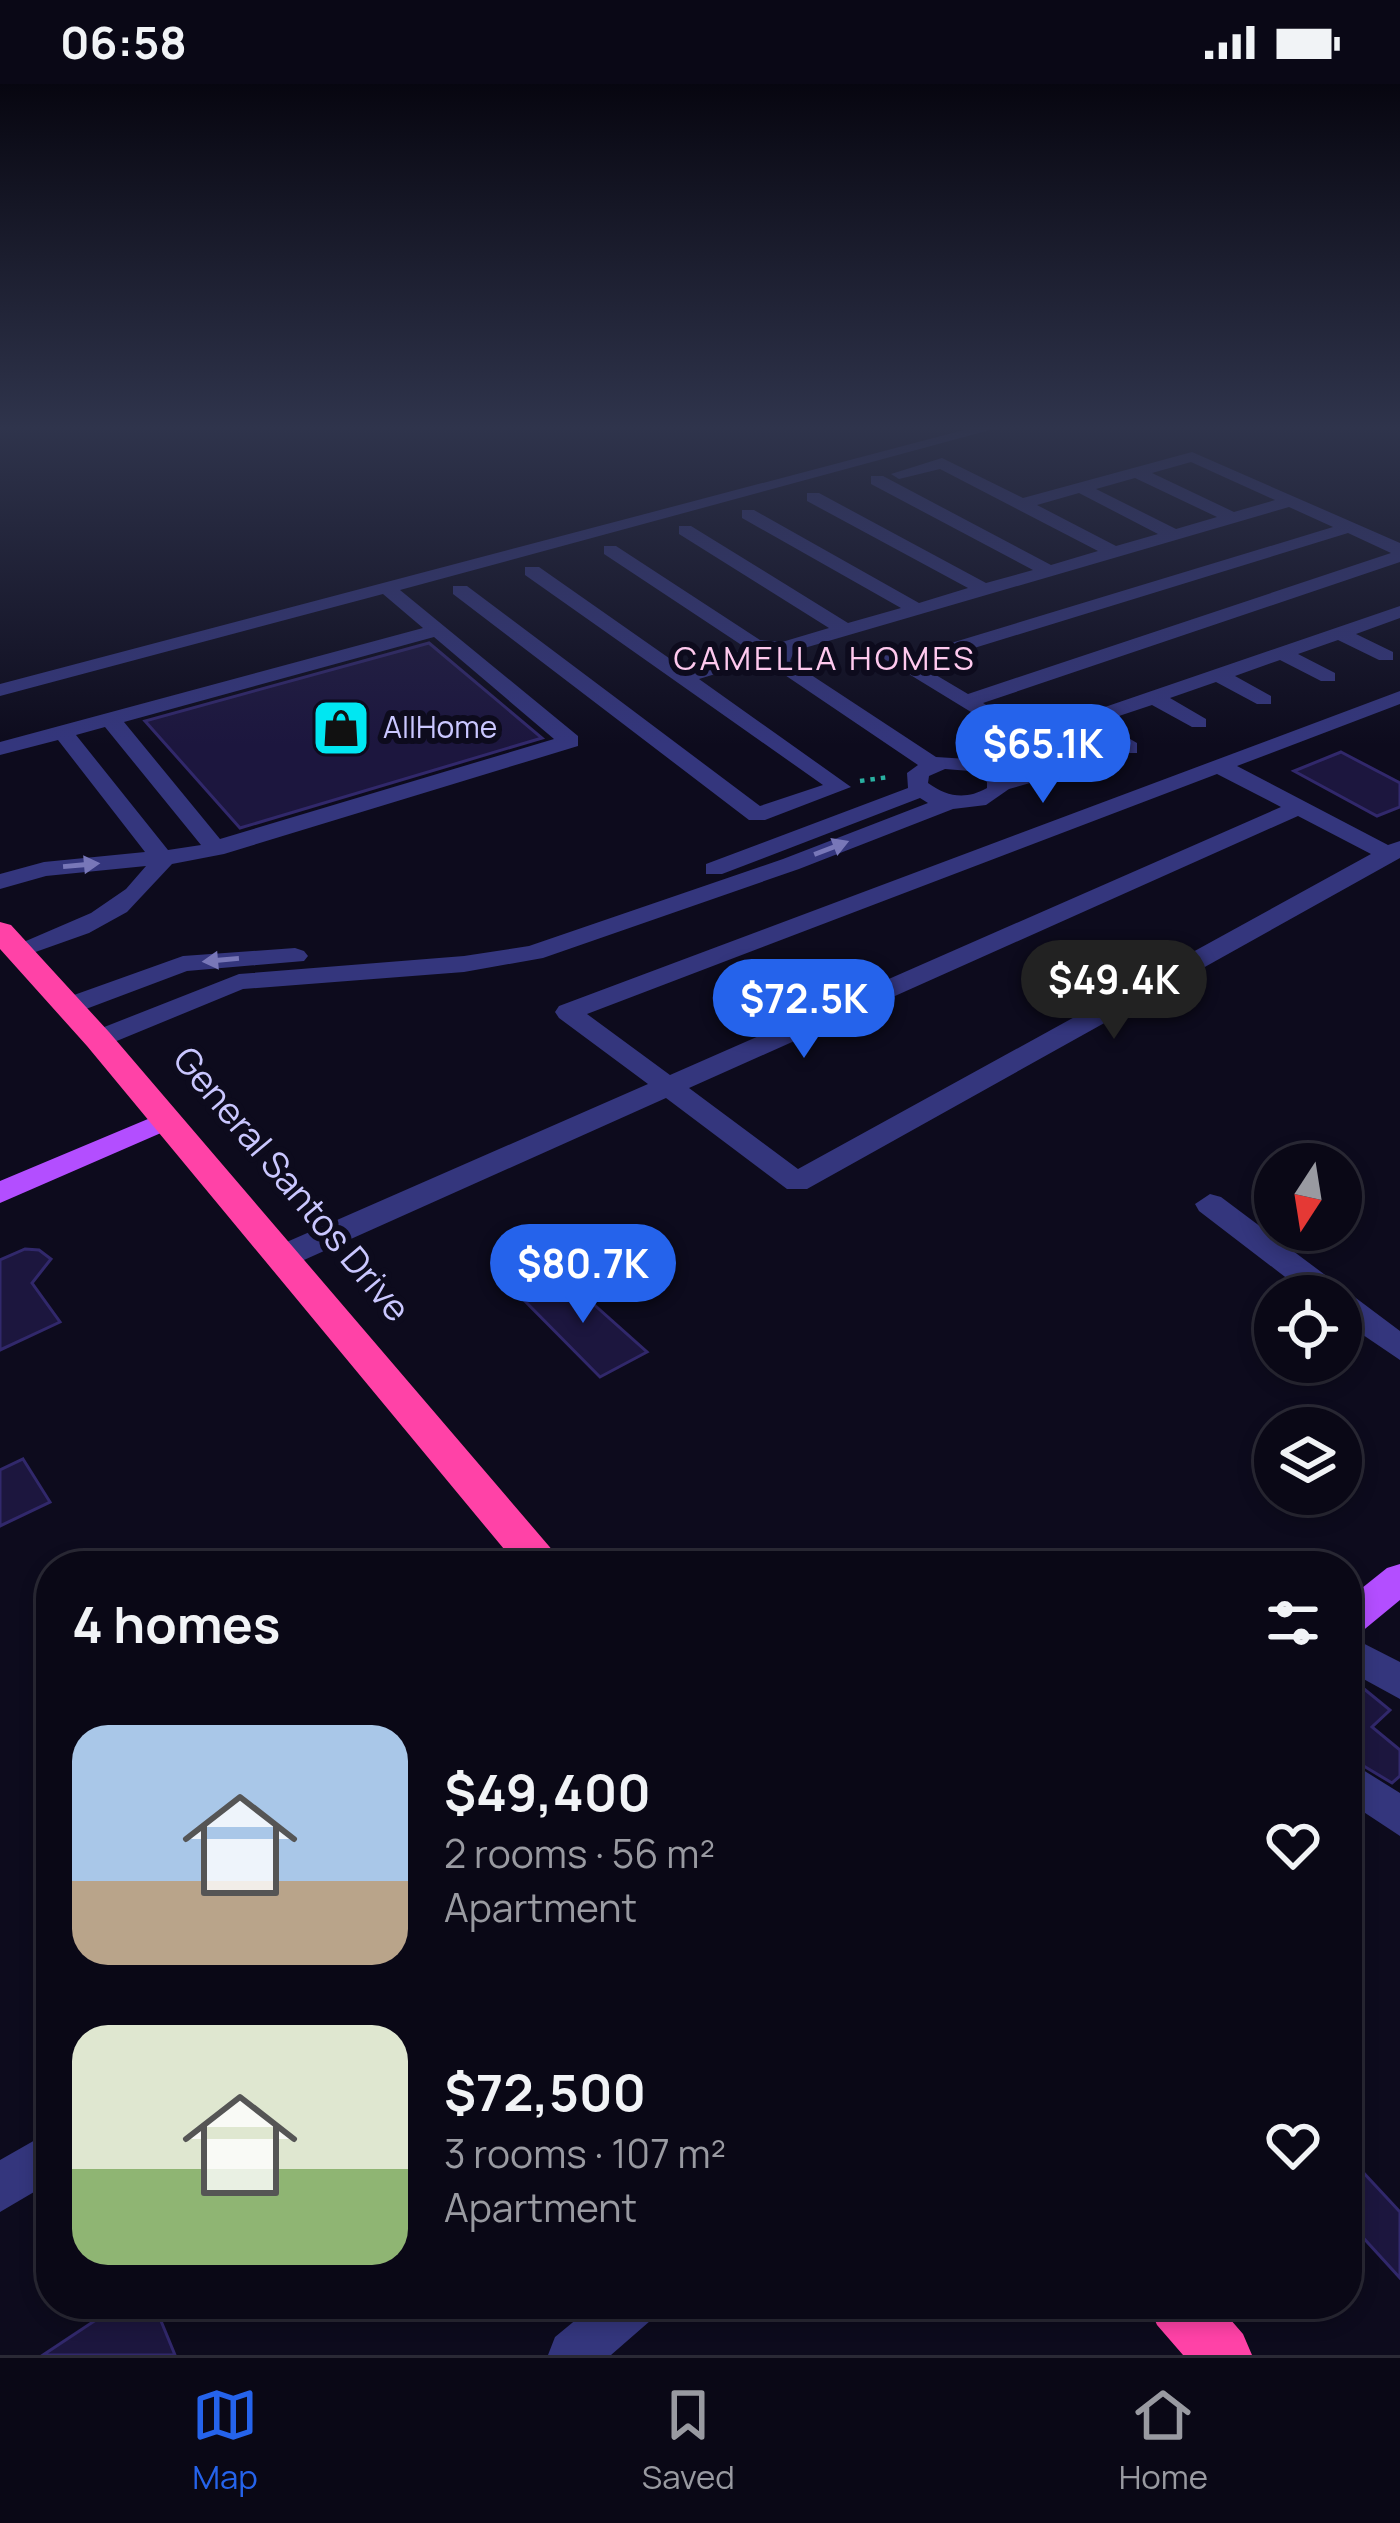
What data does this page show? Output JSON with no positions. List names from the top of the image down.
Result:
{
  "streets": {
    "highway": ["General Santos Drive"]
  },
  "districts": ["CAMELLA HOMES"],
  "places": {
    "shop": ["AllHome"]
  },
  "north": "bottom",
  "page": {
    "status": "06:58",
    "price": [
      "$65.1K",
      "$49.4K",
      "$72.5K",
      "$80.7K"
    ],
    "heading": "4 homes",
    "list": [
      {
        "name": "$49,400",
        "note": "2 rooms · 56 m² · Apartment"
      },
      {
        "name": "$72,500",
        "note": "3 rooms · 107 m² · Apartment"
      }
    ],
    "tabs": ["Map", "Saved", "Home"]
  }
}
